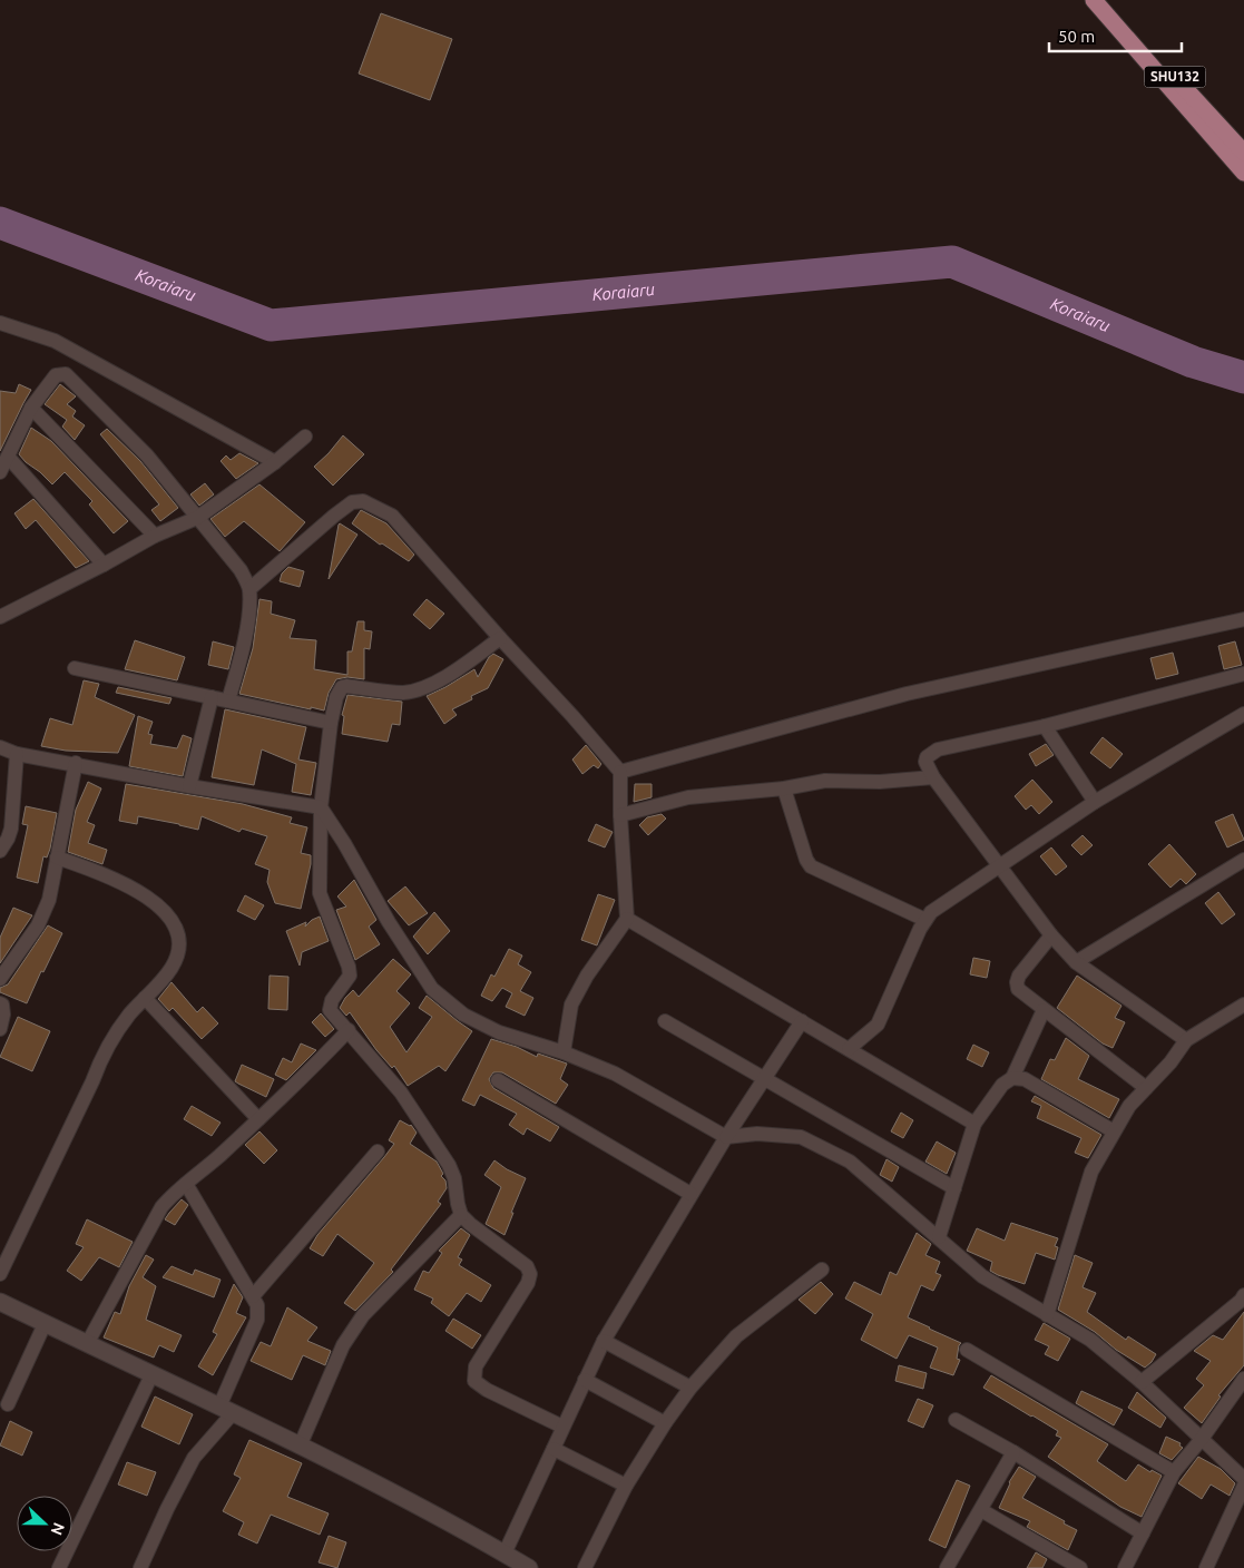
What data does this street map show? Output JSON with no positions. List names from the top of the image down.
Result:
{
  "streets": {
    "main road": ["SHU132"]
  },
  "water": ["Koraiaru"],
  "scale_bar": "50 m",
  "north": "right"
}
